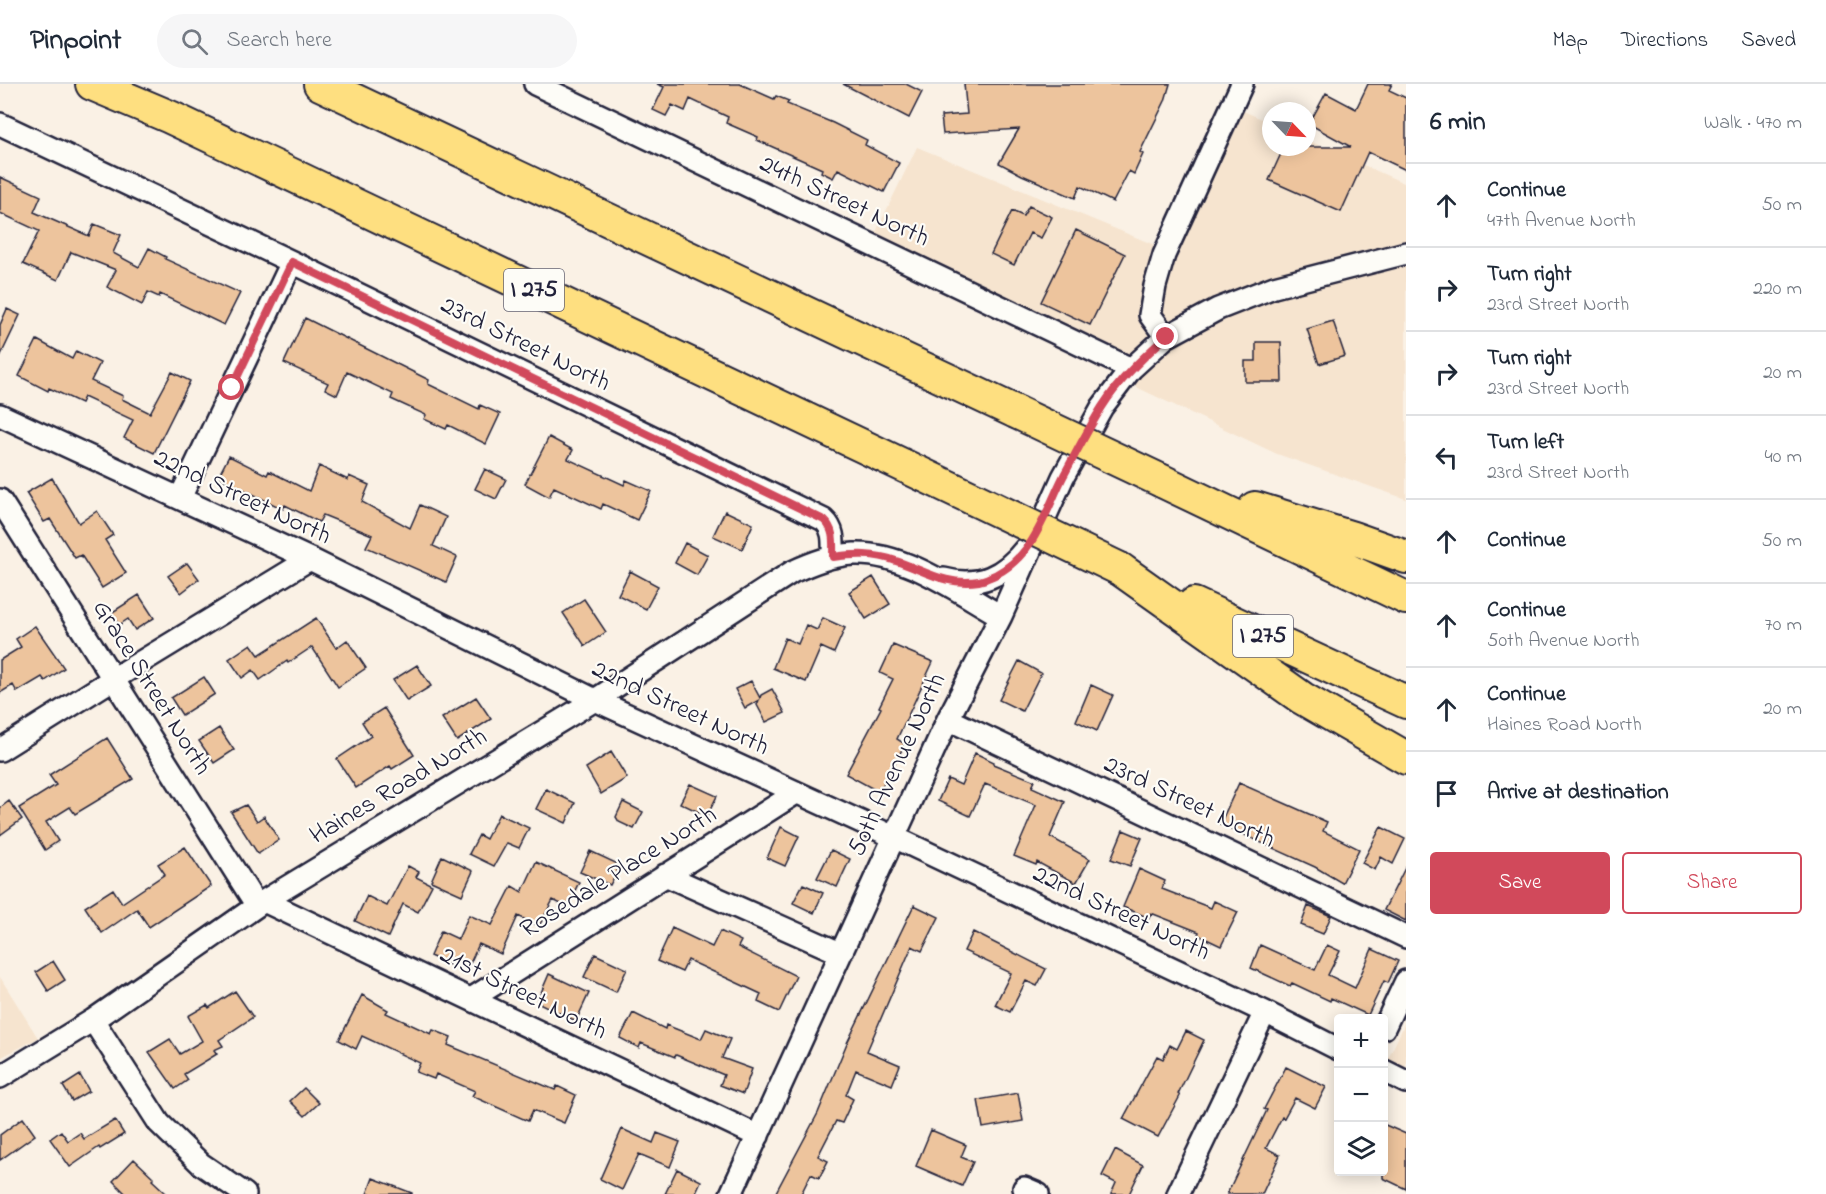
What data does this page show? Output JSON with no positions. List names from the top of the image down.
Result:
{
  "streets": {
    "highway": ["I 275"],
    "street": [
      "24th Street North",
      "23rd Street North",
      "22nd Street North",
      "Grace Street North",
      "50th Avenue North",
      "Haines Road North",
      "Rosedale Place North",
      "21st Street North"
    ]
  },
  "crossings": [
    ["24th Street North", "50th Avenue North"],
    ["23rd Street North", "50th Avenue North"],
    ["23rd Street North", "Haines Road North"],
    ["22nd Street North", "50th Avenue North"],
    ["22nd Street North", "Haines Road North"],
    ["22nd Street North", "Rosedale Place North"],
    ["Grace Street North", "Haines Road North"],
    ["Grace Street North", "21st Street North"],
    ["50th Avenue North", "21st Street North"],
    ["Haines Road North", "21st Street North"],
    ["Rosedale Place North", "21st Street North"]
  ],
  "north": "bottom right",
  "page": {
    "header": "Pinpoint",
    "search": "Search here",
    "nav": ["Map", "Directions", "Saved"],
    "heading": ["6 min", "Walk · 470 m"],
    "list": [
      ["Continue", "47th Avenue North", "50 m"],
      ["Turn right", "23rd Street North", "220 m"],
      ["Turn right", "23rd Street North", "20 m"],
      ["Turn left", "23rd Street North", "40 m"],
      ["Continue", "50 m"],
      ["Continue", "50th Avenue North", "70 m"],
      ["Continue", "Haines Road North", "20 m"],
      "Arrive at destination"
    ],
    "buttons": ["Save", "Share"],
    "map_buttons": ["+", "−"]
  }
}
